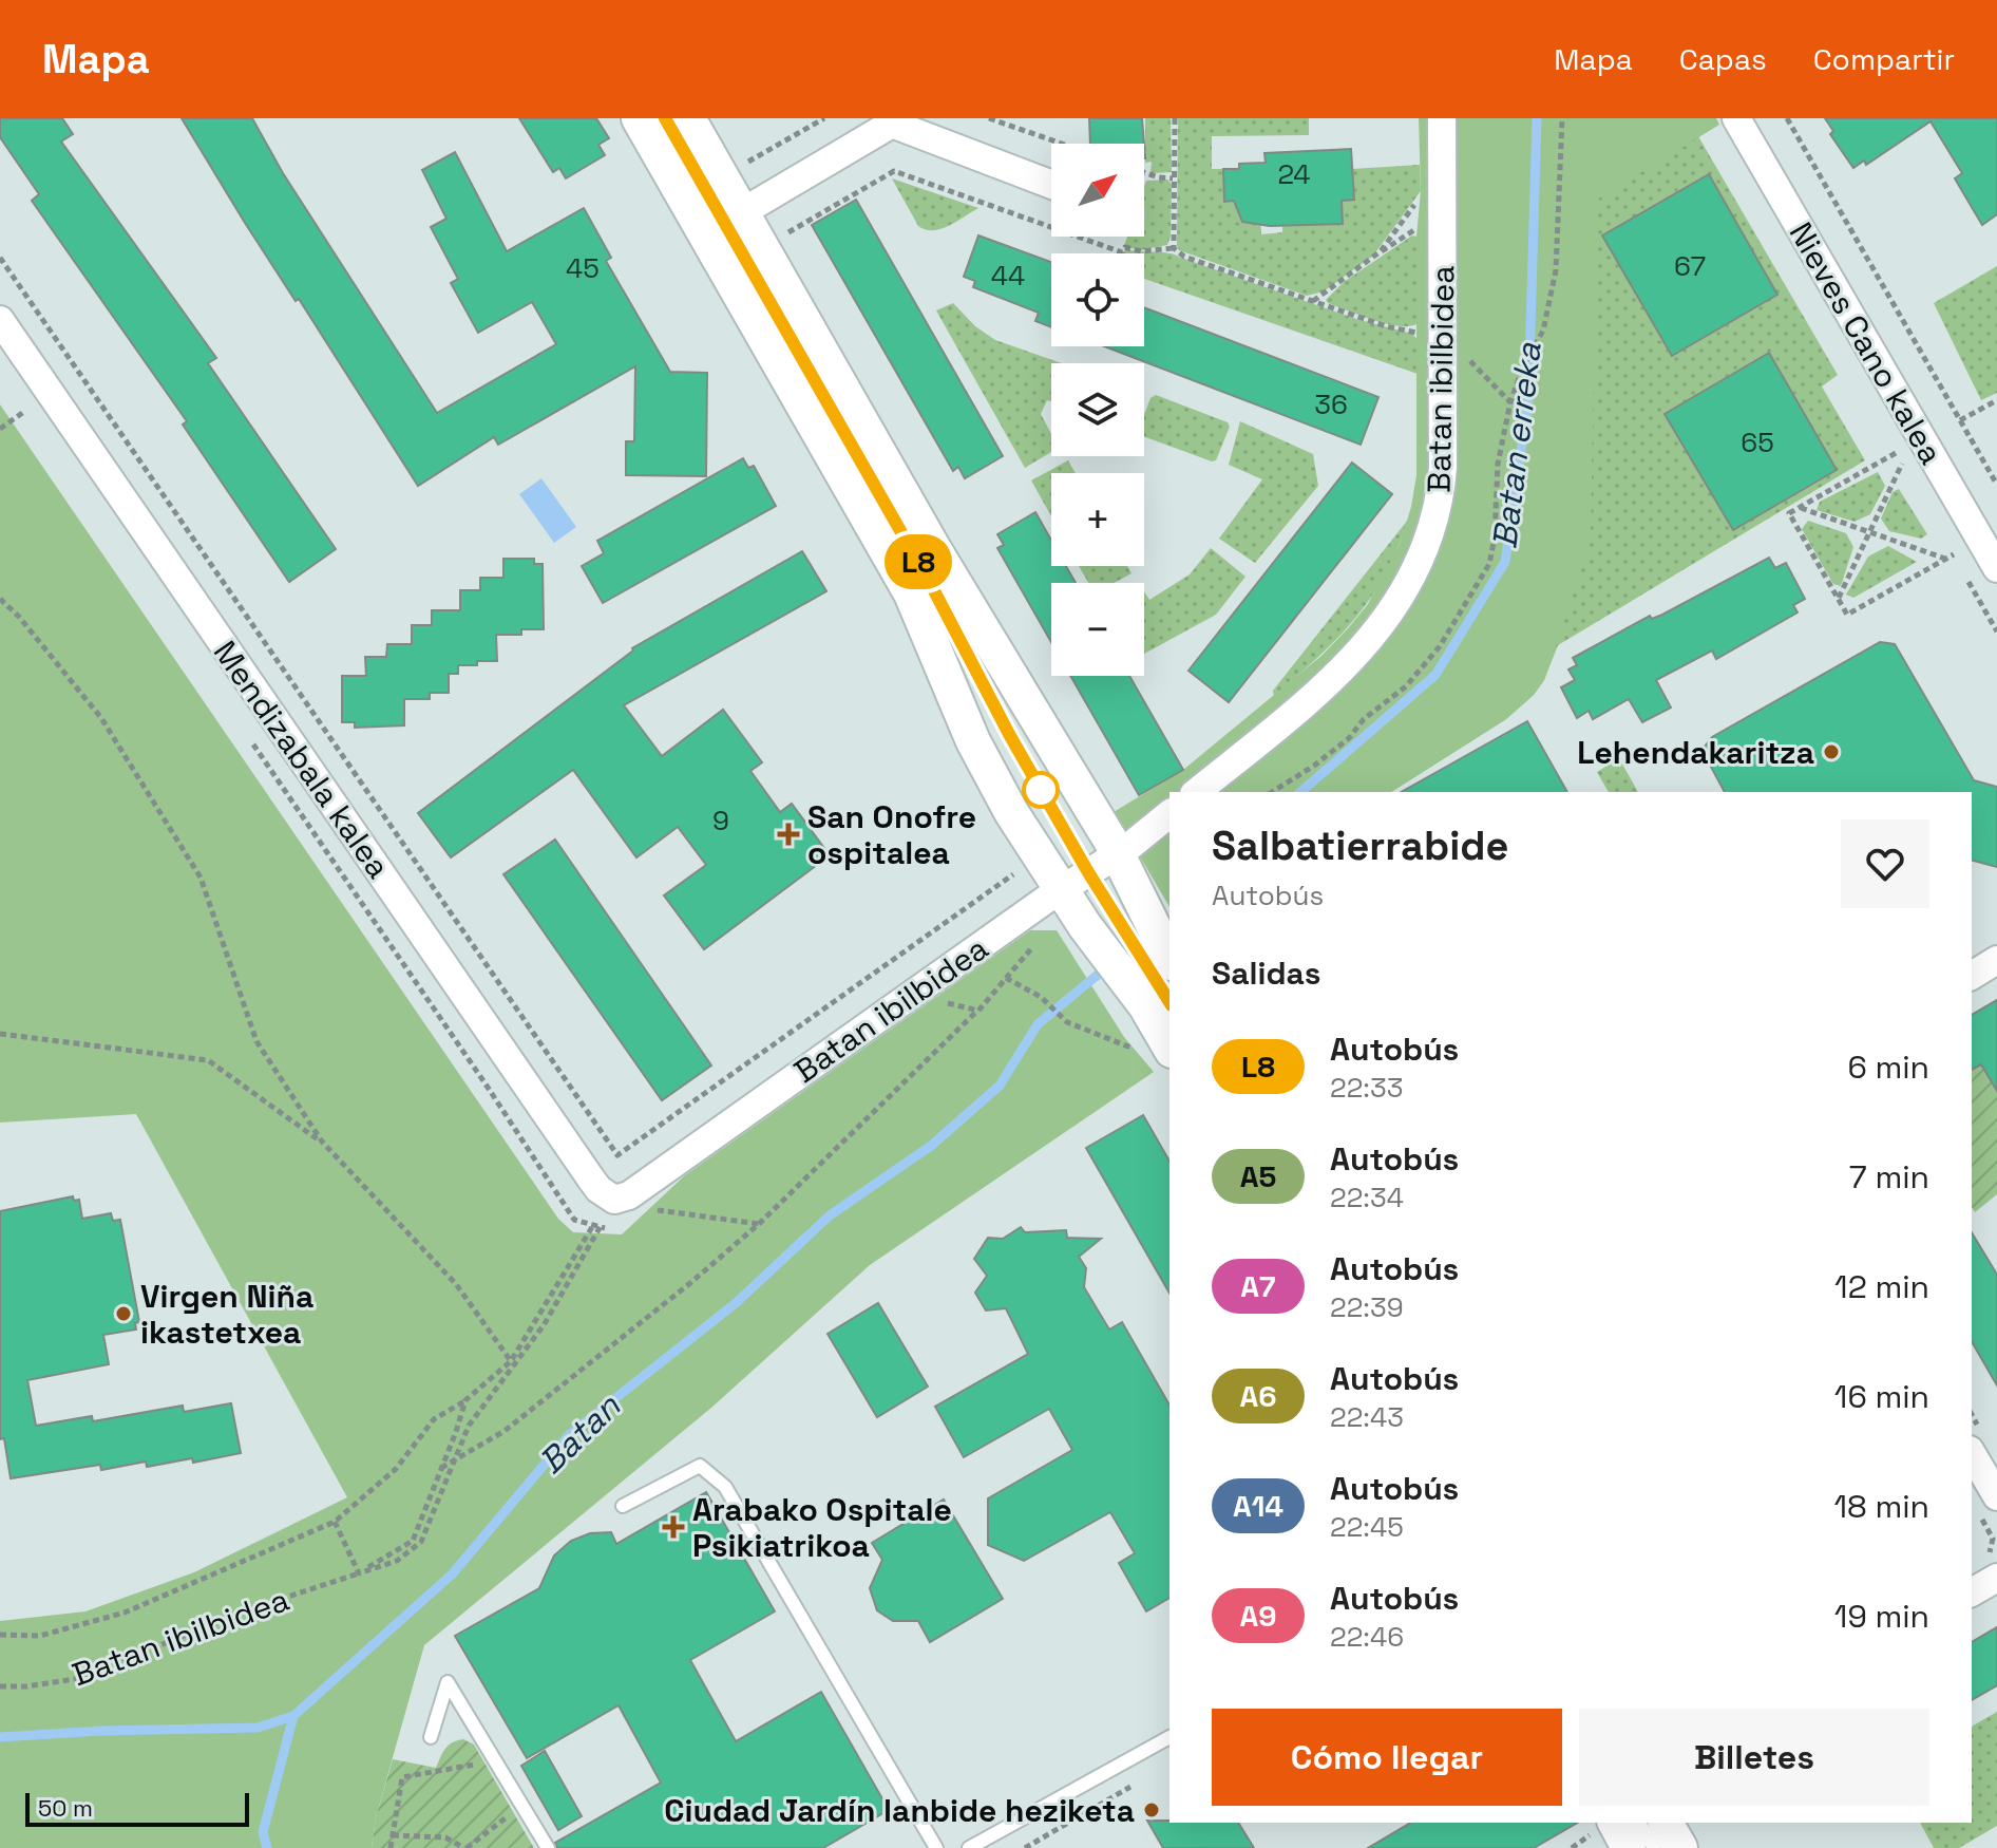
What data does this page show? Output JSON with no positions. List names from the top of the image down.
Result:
{
  "streets": {
    "street": ["Nieves Cano kalea", "Batan ibilbidea", "Mendizabala kalea"]
  },
  "crossings": [
    ["Batan ibilbidea", "Mendizabala kalea"]
  ],
  "water": ["Batan erreka", "Batan"],
  "places": {
    "other": ["Lehendakaritza", "Virgen Niña ikastetxea", "Ciudad Jardín lanbide heziketa"],
    "health": ["San Onofre ospitalea", "Arabako Ospitale Psikiatrikoa"]
  },
  "lines": ["bus line L8"],
  "house_numbers": [
    "24",
    "67",
    "45",
    "44",
    "36",
    "65",
    "9"
  ],
  "scale_bar": "50 m",
  "north": "top right",
  "page": {
    "header": "Mapa",
    "nav": ["Mapa", "Capas", "Compartir"],
    "on_map": "L8",
    "map_buttons": ["+", "−"],
    "heading": [
      ["Salbatierrabide", "Autobús"],
      "Salidas"
    ],
    "list": [
      {
        "mark": "L8",
        "name": "Autobús",
        "note": "22:33",
        "value": "6 min"
      },
      {
        "mark": "A5",
        "name": "Autobús",
        "note": "22:34",
        "value": "7 min"
      },
      {
        "mark": "A7",
        "name": "Autobús",
        "note": "22:39",
        "value": "12 min"
      },
      {
        "mark": "A6",
        "name": "Autobús",
        "note": "22:43",
        "value": "16 min"
      },
      {
        "mark": "A14",
        "name": "Autobús",
        "note": "22:45",
        "value": "18 min"
      },
      {
        "mark": "A9",
        "name": "Autobús",
        "note": "22:46",
        "value": "19 min"
      }
    ],
    "buttons": ["Cómo llegar", "Billetes"],
    "scale": "50 m"
  }
}
